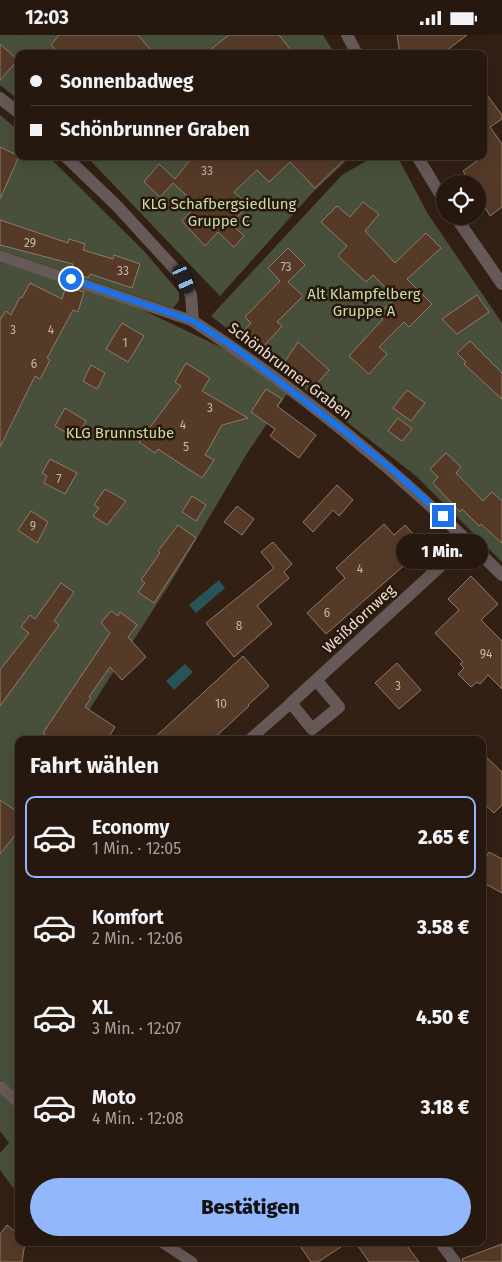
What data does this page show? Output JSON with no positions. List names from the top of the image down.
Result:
{
  "streets": {
    "street": ["Schönbrunner Graben", "Weißdornweg"]
  },
  "crossings": [
    ["Schönbrunner Graben", "Weißdornweg"]
  ],
  "parks": ["KLG Schafbergsiedlung Gruppe C", "Alt Klampfelberg Gruppe A", "KLG Brunnstube"],
  "house_numbers": [
    "33",
    "29",
    "73",
    "33",
    "3",
    "4",
    "1",
    "6",
    "3",
    "4",
    "5",
    "7",
    "9",
    "4",
    "6",
    "8",
    "94",
    "3",
    "10"
  ],
  "page": {
    "status": "12:03",
    "banner": ["Sonnenbadweg", "Schönbrunner Graben"],
    "bubble": "1 Min.",
    "heading": "Fahrt wählen",
    "list": [
      {
        "name": "Economy",
        "note": "1 Min. · 12:05",
        "value": "2.65 €"
      },
      {
        "name": "Komfort",
        "note": "2 Min. · 12:06",
        "value": "3.58 €"
      },
      {
        "name": "XL",
        "note": "3 Min. · 12:07",
        "value": "4.50 €"
      },
      {
        "name": "Moto",
        "note": "4 Min. · 12:08",
        "value": "3.18 €"
      }
    ],
    "buttons": "Bestätigen"
  }
}
